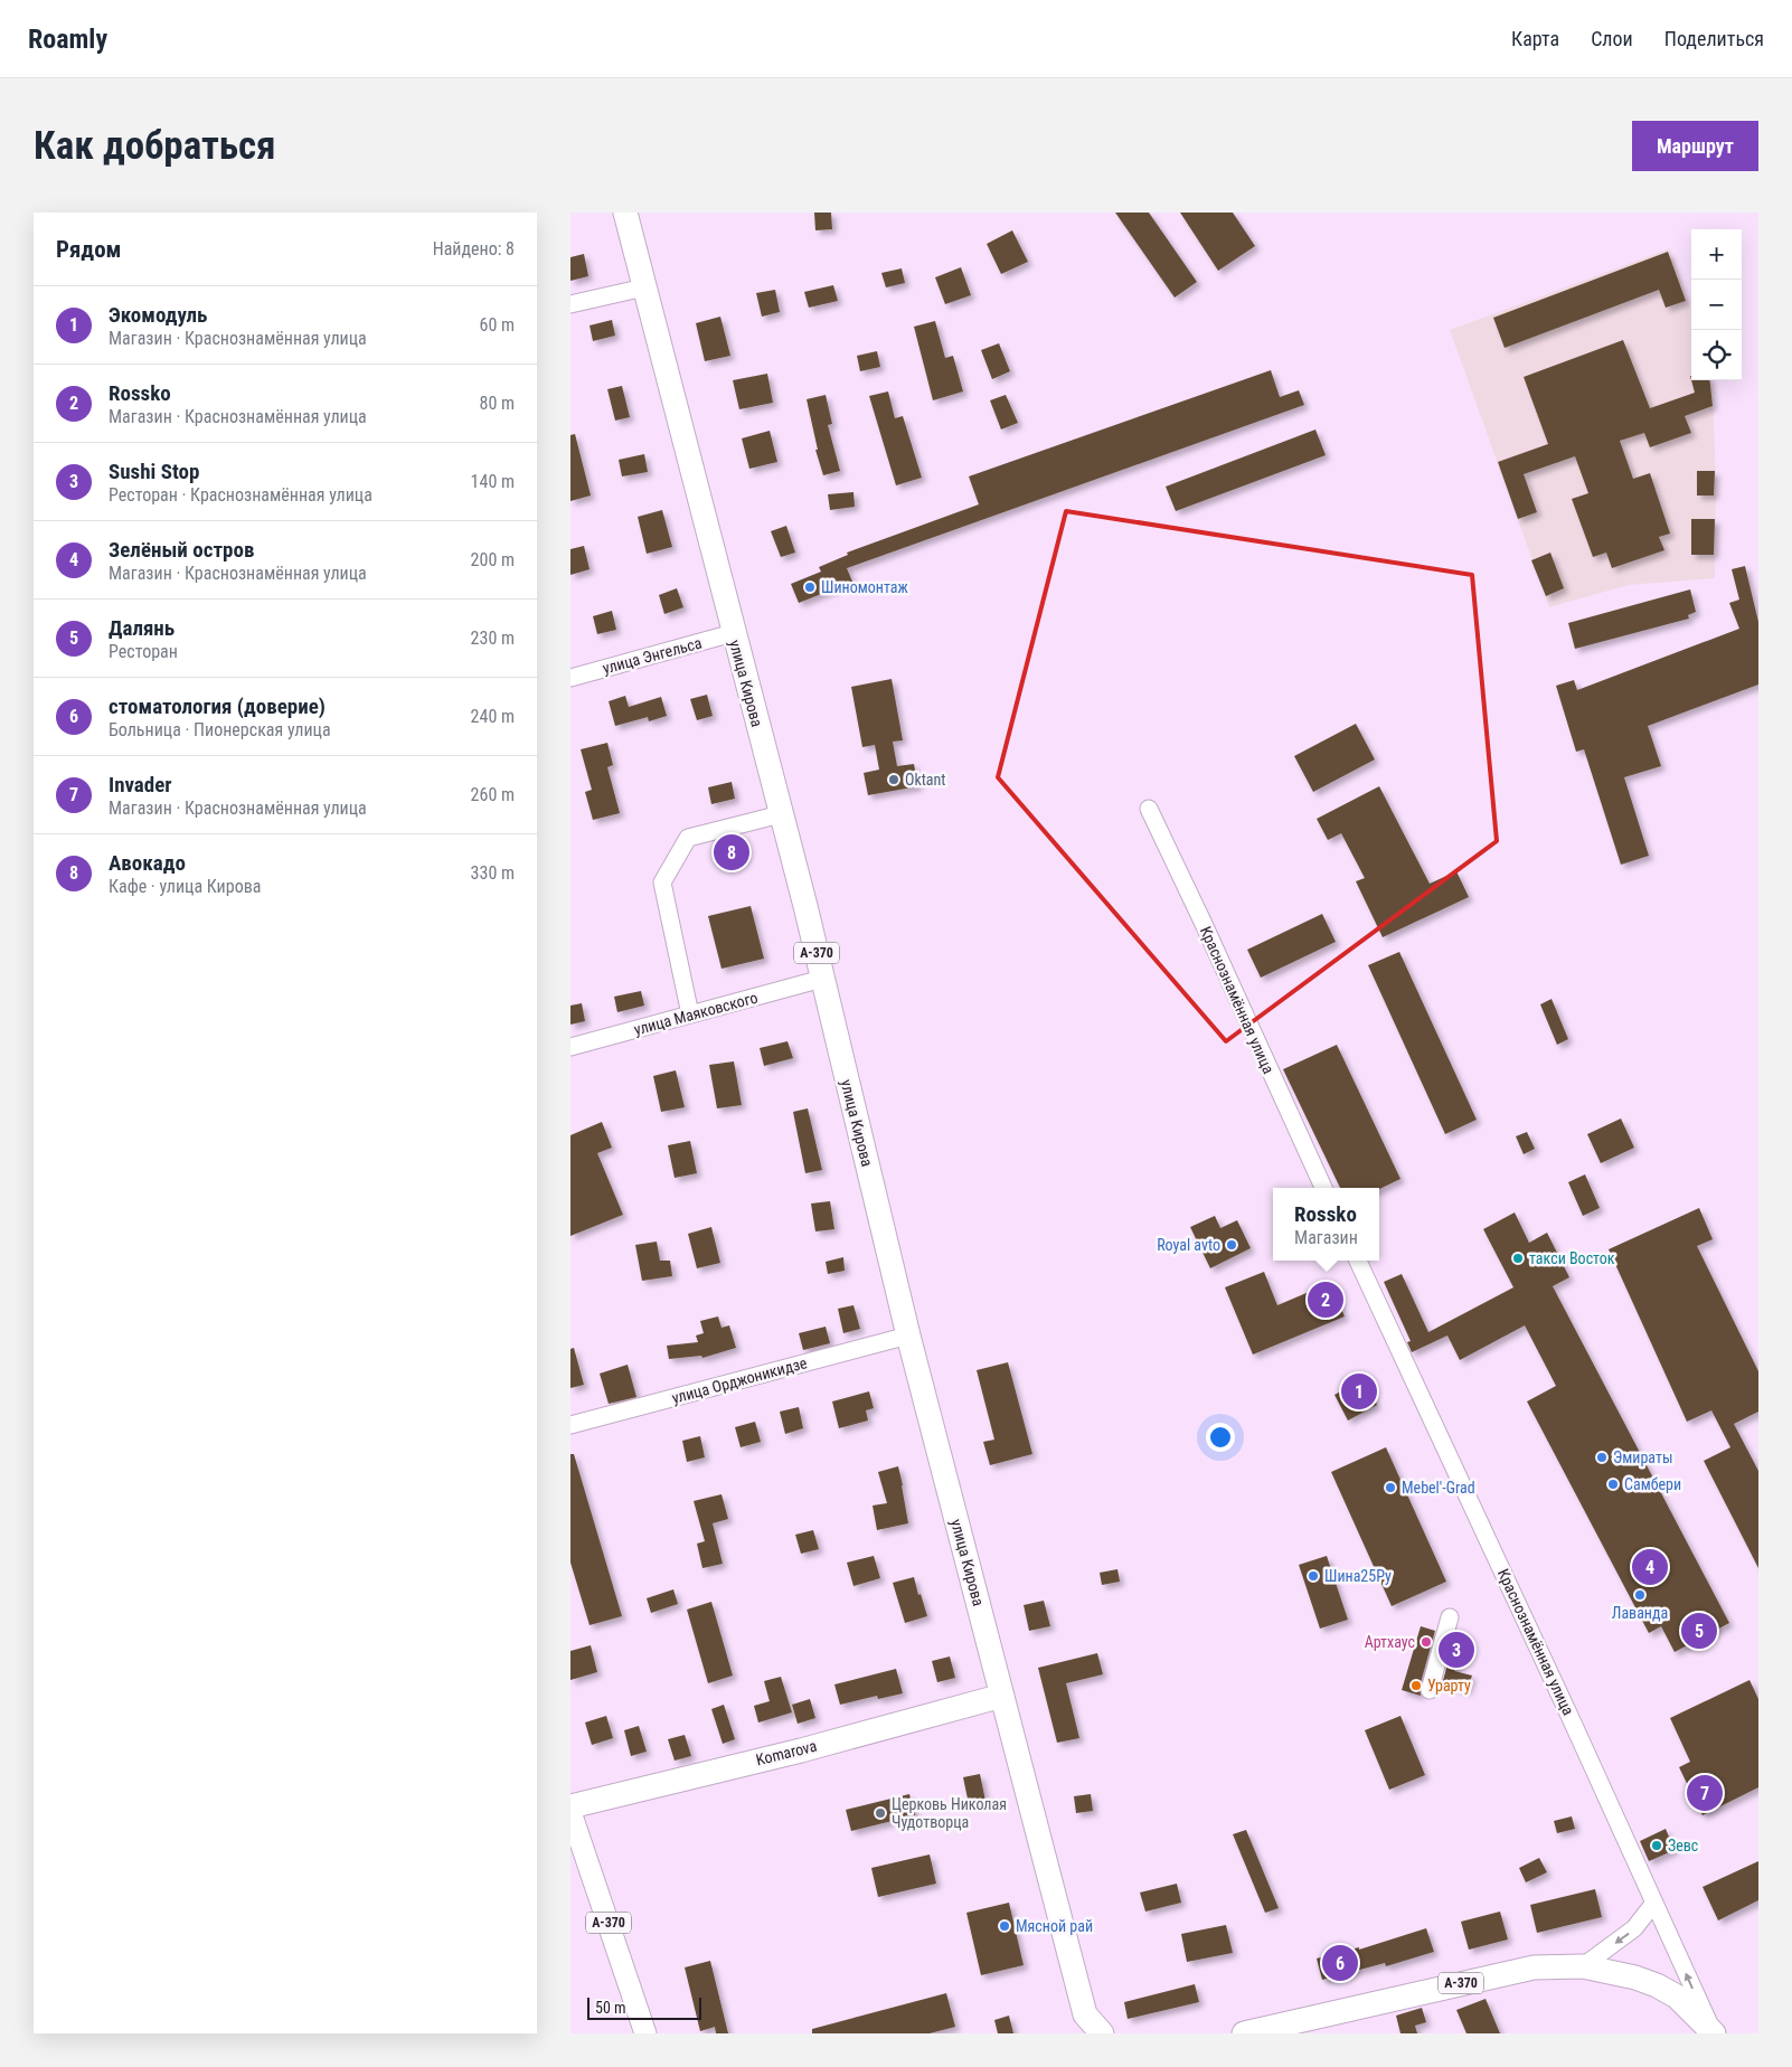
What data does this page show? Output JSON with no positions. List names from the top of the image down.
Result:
{
  "streets": {
    "highway": [
      "улица Кирова",
      "А-370",
      "Краснознамённая улица",
      "Komarova"
    ],
    "street": ["улица Энгельса", "улица Маяковского", "улица Орджоникидзе"]
  },
  "crossings": [
    ["улица Энгельса", "улица Кирова"],
    ["улица Кирова", "А-370"],
    ["улица Кирова", "улица Маяковского"],
    ["улица Кирова", "улица Орджоникидзе"],
    ["улица Кирова", "Komarova"],
    ["А-370", "Краснознамённая улица"]
  ],
  "places": [
    "Шиномонтаж",
    "Oktant",
    "Royal avto",
    "такси Восток",
    "Эмираты",
    "Самбери",
    "Mebel'-Grad",
    "Шина25Ру",
    "Лаванда",
    "Артхаус",
    "Урарту",
    "Церковь Николая Чудотворца",
    "Зевс",
    "Мясной рай"
  ],
  "scale_bar": "50 m",
  "page": {
    "header": "Roamly",
    "nav": ["Карта", "Слои", "Поделиться"],
    "buttons": "Маршрут",
    "title": "Как добраться",
    "heading": ["Рядом", "Найдено: 8"],
    "map_buttons": ["+", "−"],
    "list": [
      {
        "mark": "1",
        "name": "Экомодуль",
        "note": "Магазин · Краснознамённая улица",
        "value": "60 m"
      },
      {
        "mark": "2",
        "name": "Rossko",
        "note": "Магазин · Краснознамённая улица",
        "value": "80 m"
      },
      {
        "mark": "3",
        "name": "Sushi Stop",
        "note": "Ресторан · Краснознамённая улица",
        "value": "140 m"
      },
      {
        "mark": "4",
        "name": "Зелёный остров",
        "note": "Магазин · Краснознамённая улица",
        "value": "200 m"
      },
      {
        "mark": "5",
        "name": "Далянь",
        "note": "Ресторан",
        "value": "230 m"
      },
      {
        "mark": "6",
        "name": "стоматология (доверие)",
        "note": "Больница · Пионерская улица",
        "value": "240 m"
      },
      {
        "mark": "7",
        "name": "Invader",
        "note": "Магазин · Краснознамённая улица",
        "value": "260 m"
      },
      {
        "mark": "8",
        "name": "Авокадо",
        "note": "Кафе · улица Кирова",
        "value": "330 m"
      }
    ],
    "pins": [
      "8",
      "2",
      "1",
      "4",
      "5",
      "3",
      "7",
      "6"
    ],
    "popup": ["Rossko", "Магазин"],
    "scale": "50 m"
  }
}
